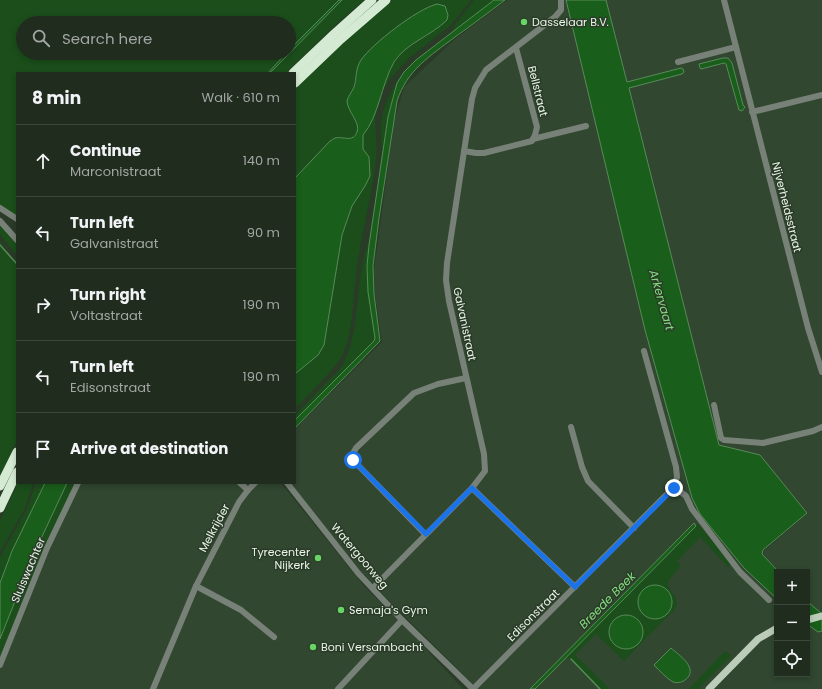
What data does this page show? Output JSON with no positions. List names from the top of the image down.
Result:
{
  "streets": {
    "street": [
      "Bellstraat",
      "Nijverheidsstraat",
      "Galvanistraat",
      "Melkrijder",
      "Watergoorweg",
      "Sluiswachter",
      "Edisonstraat"
    ]
  },
  "crossings": [
    ["Bellstraat", "Galvanistraat"],
    ["Galvanistraat", "Watergoorweg"],
    ["Watergoorweg", "Edisonstraat"]
  ],
  "water": ["Arkervaart", "Breede Beek"],
  "places": [
    "Dasselaar B.V.",
    "Tyrecenter Nijkerk",
    "Semaja's Gym",
    "Boni Versambacht"
  ],
  "page": {
    "search": "Search here",
    "heading": ["8 min", "Walk · 610 m"],
    "list": [
      ["Continue", "Marconistraat", "140 m"],
      ["Turn left", "Galvanistraat", "90 m"],
      ["Turn right", "Voltastraat", "190 m"],
      ["Turn left", "Edisonstraat", "190 m"],
      "Arrive at destination"
    ],
    "map_buttons": ["+", "−"]
  }
}
